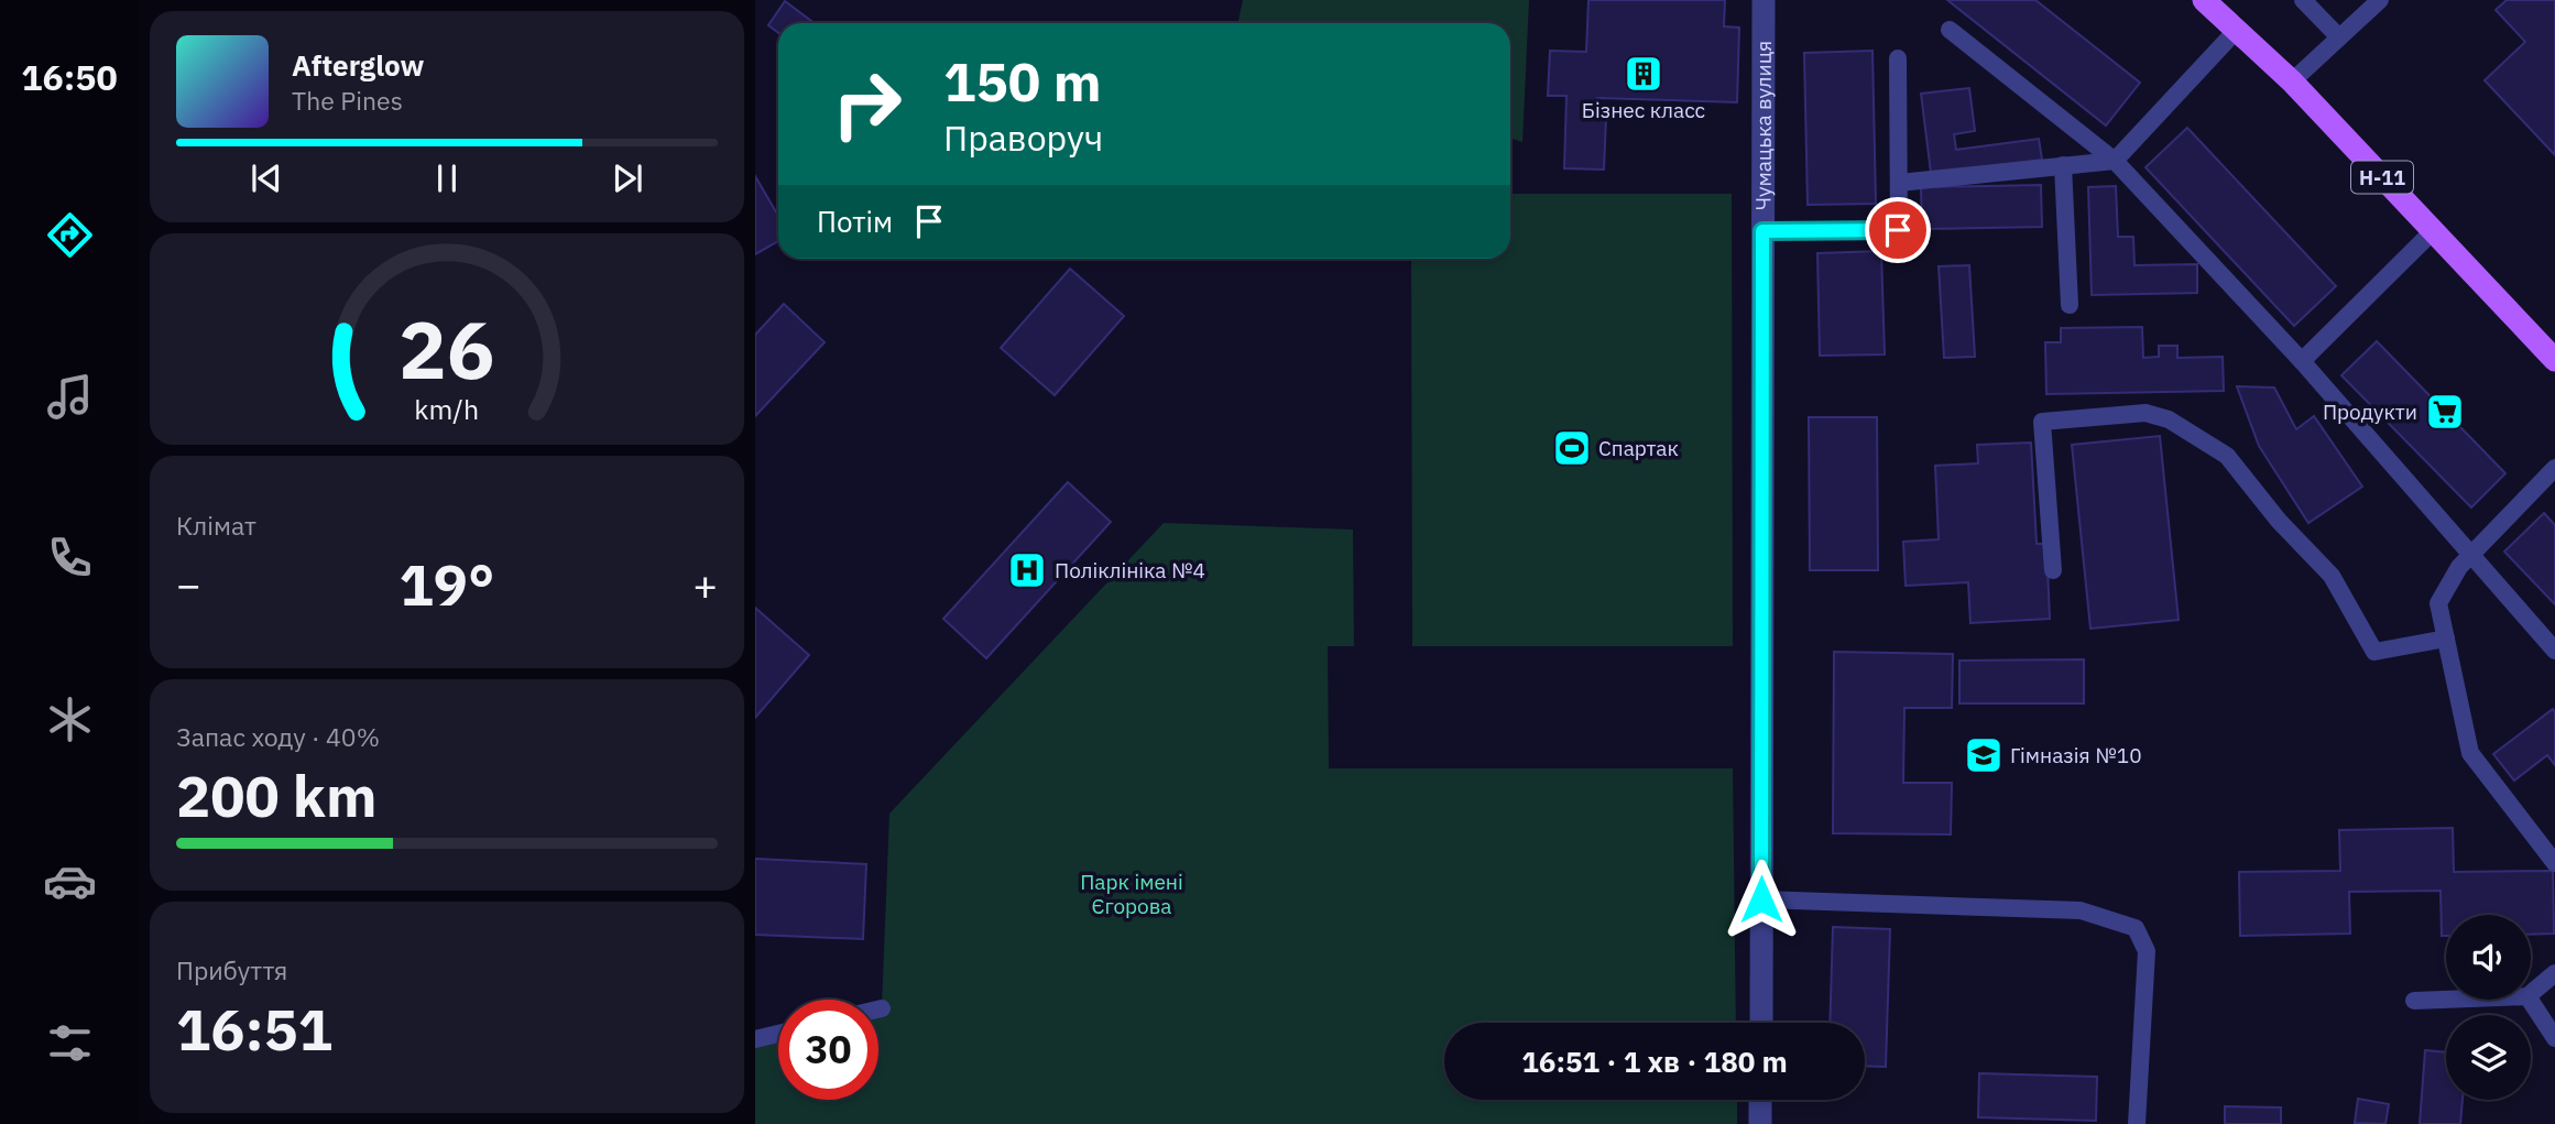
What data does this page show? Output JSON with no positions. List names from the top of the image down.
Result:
{
  "streets": {
    "main road": ["Н-11"],
    "street": ["Чумацька вулиця"]
  },
  "parks": ["Парк імені Єгорова"],
  "places": {
    "building": ["Бізнес класс"],
    "supermarket": ["Продукти"],
    "sports": ["Спартак"],
    "hospital": ["Поліклініка №4"],
    "school or university": ["Гімназія №10"]
  },
  "page": {
    "tabs": "16:50",
    "turn": ["150 m", "Праворуч"],
    "song": ["Afterglow", "The Pines"],
    "then": "Потім",
    "tile": [
      "Клімат",
      ["Запас ходу · 40%", "200 km"],
      ["Прибуття", "16:51"]
    ],
    "heat": ["−", "19°", "+"],
    "limit": "30",
    "trip": "16:51 · 1 хв · 180 m",
    "gauge": ["26", "km/h"]
  }
}
